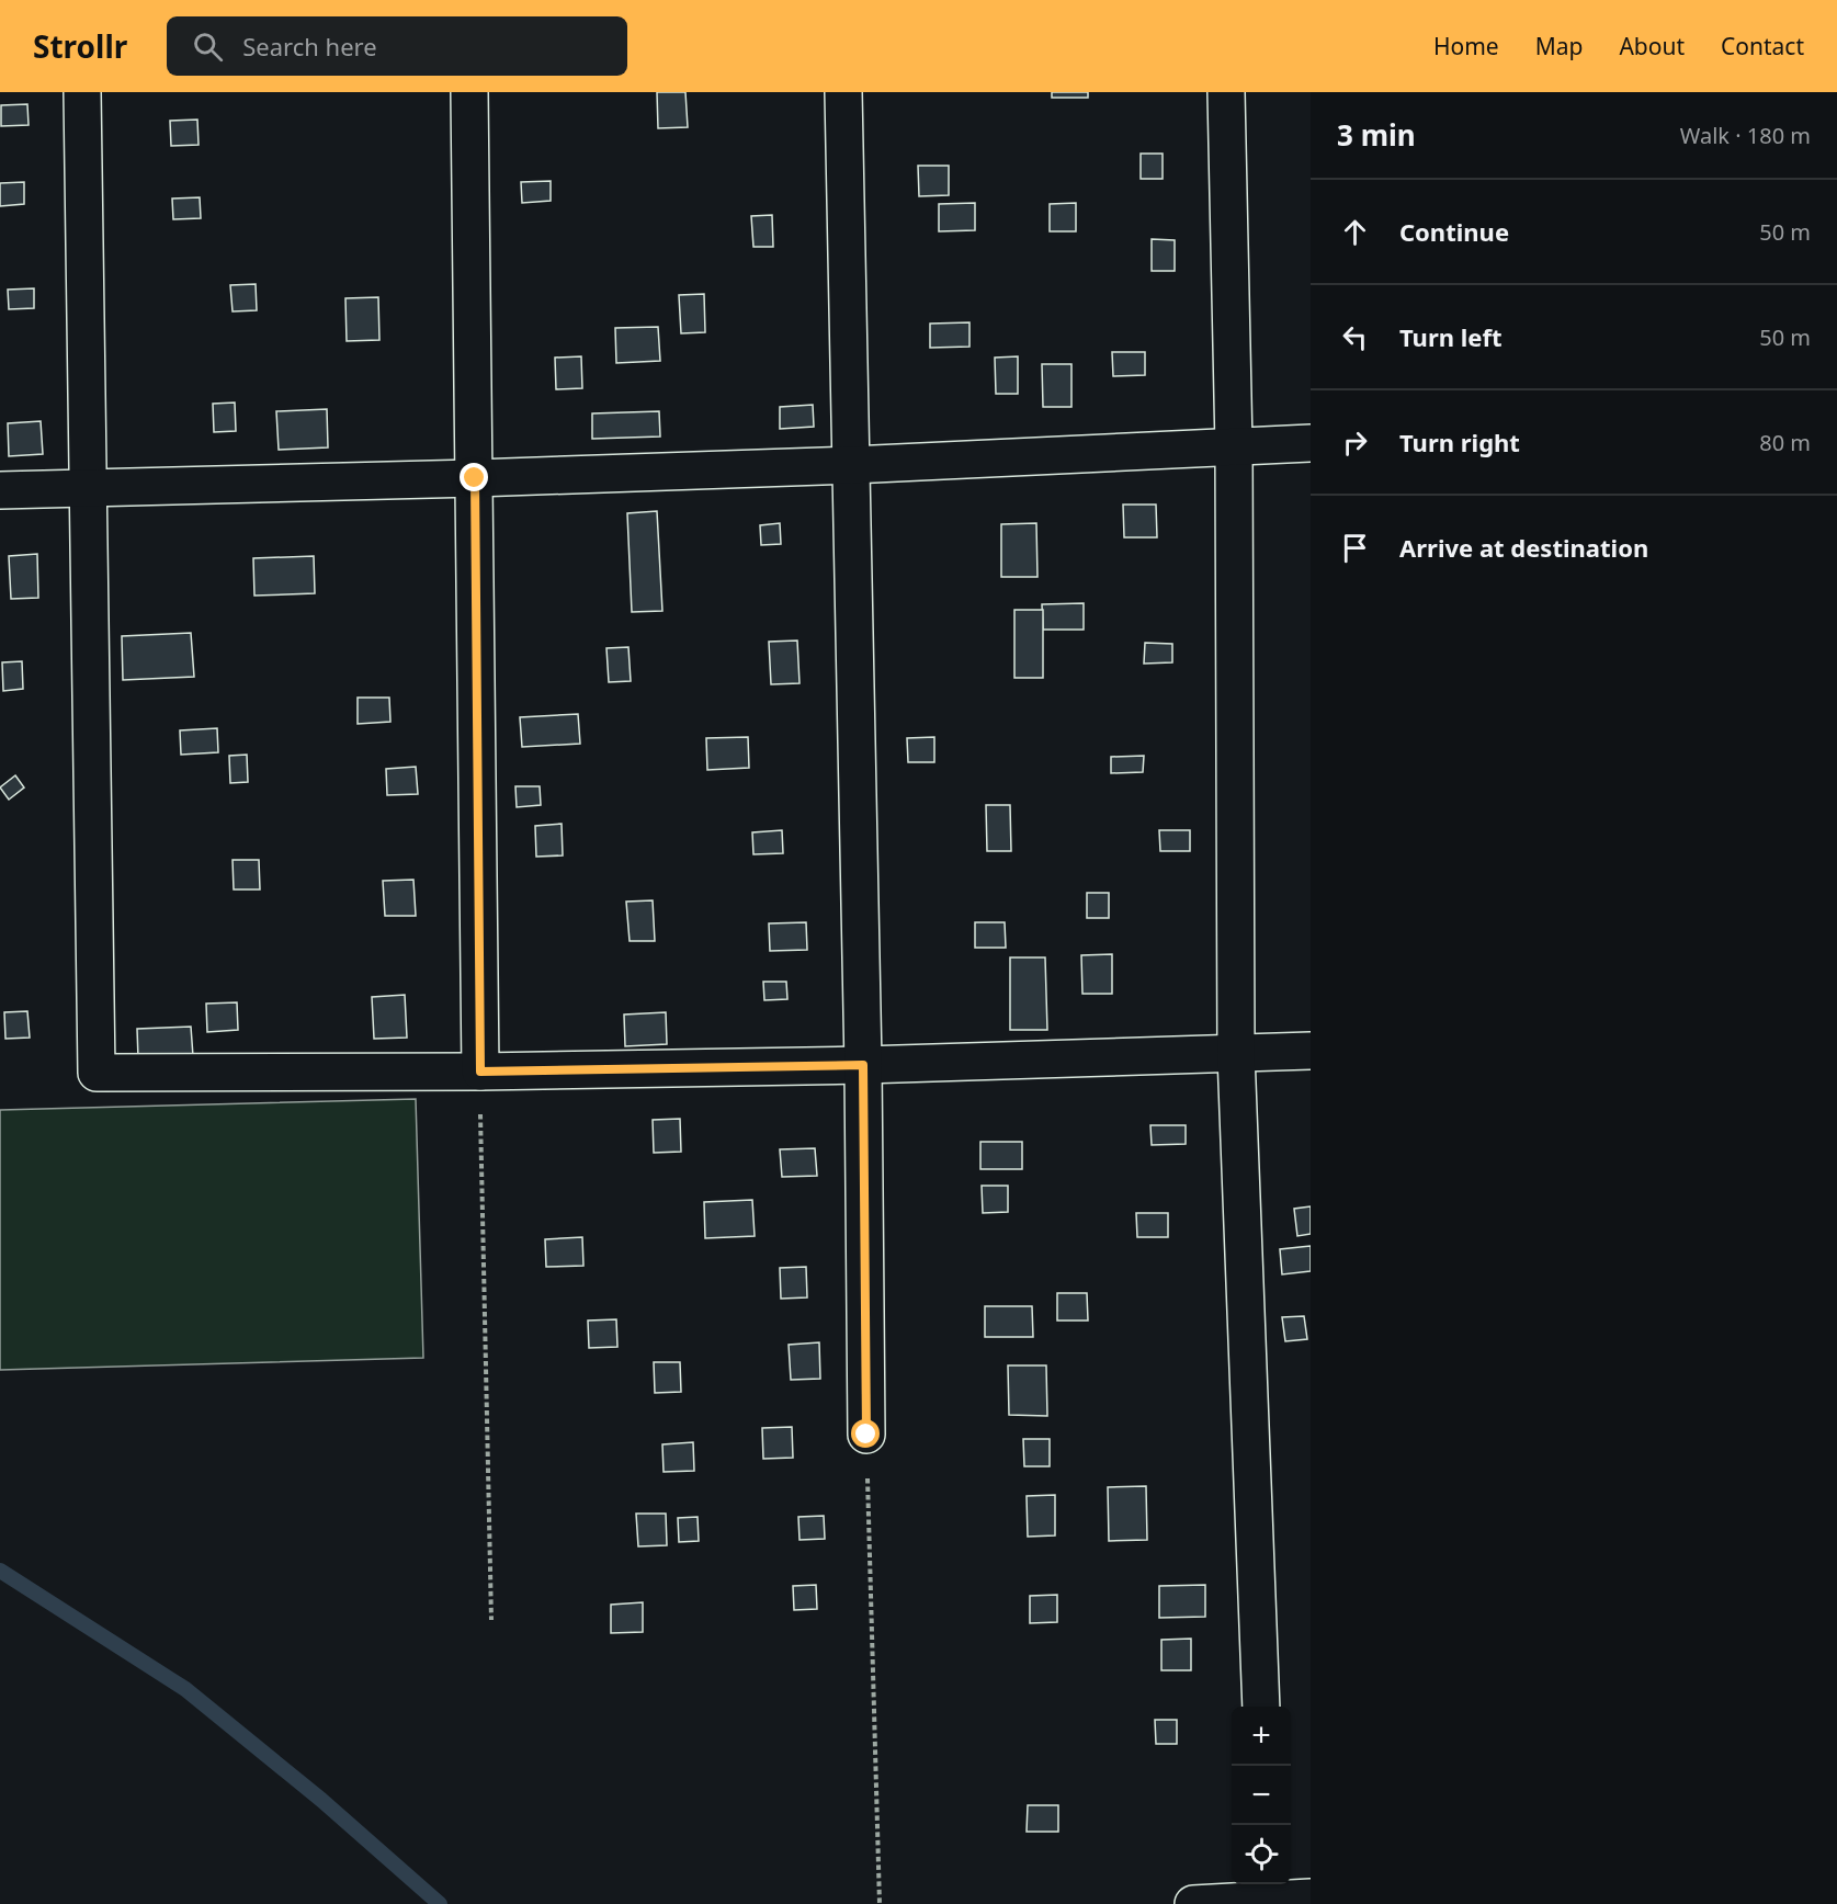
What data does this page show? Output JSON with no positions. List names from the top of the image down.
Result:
{
  "page": {
    "header": "Strollr",
    "search": "Search here",
    "nav": [
      "Home",
      "Map",
      "About",
      "Contact"
    ],
    "heading": ["3 min", "Walk · 180 m"],
    "list": [
      ["Continue", "50 m"],
      ["Turn left", "50 m"],
      ["Turn right", "80 m"],
      "Arrive at destination"
    ],
    "map_buttons": ["+", "−"]
  }
}
